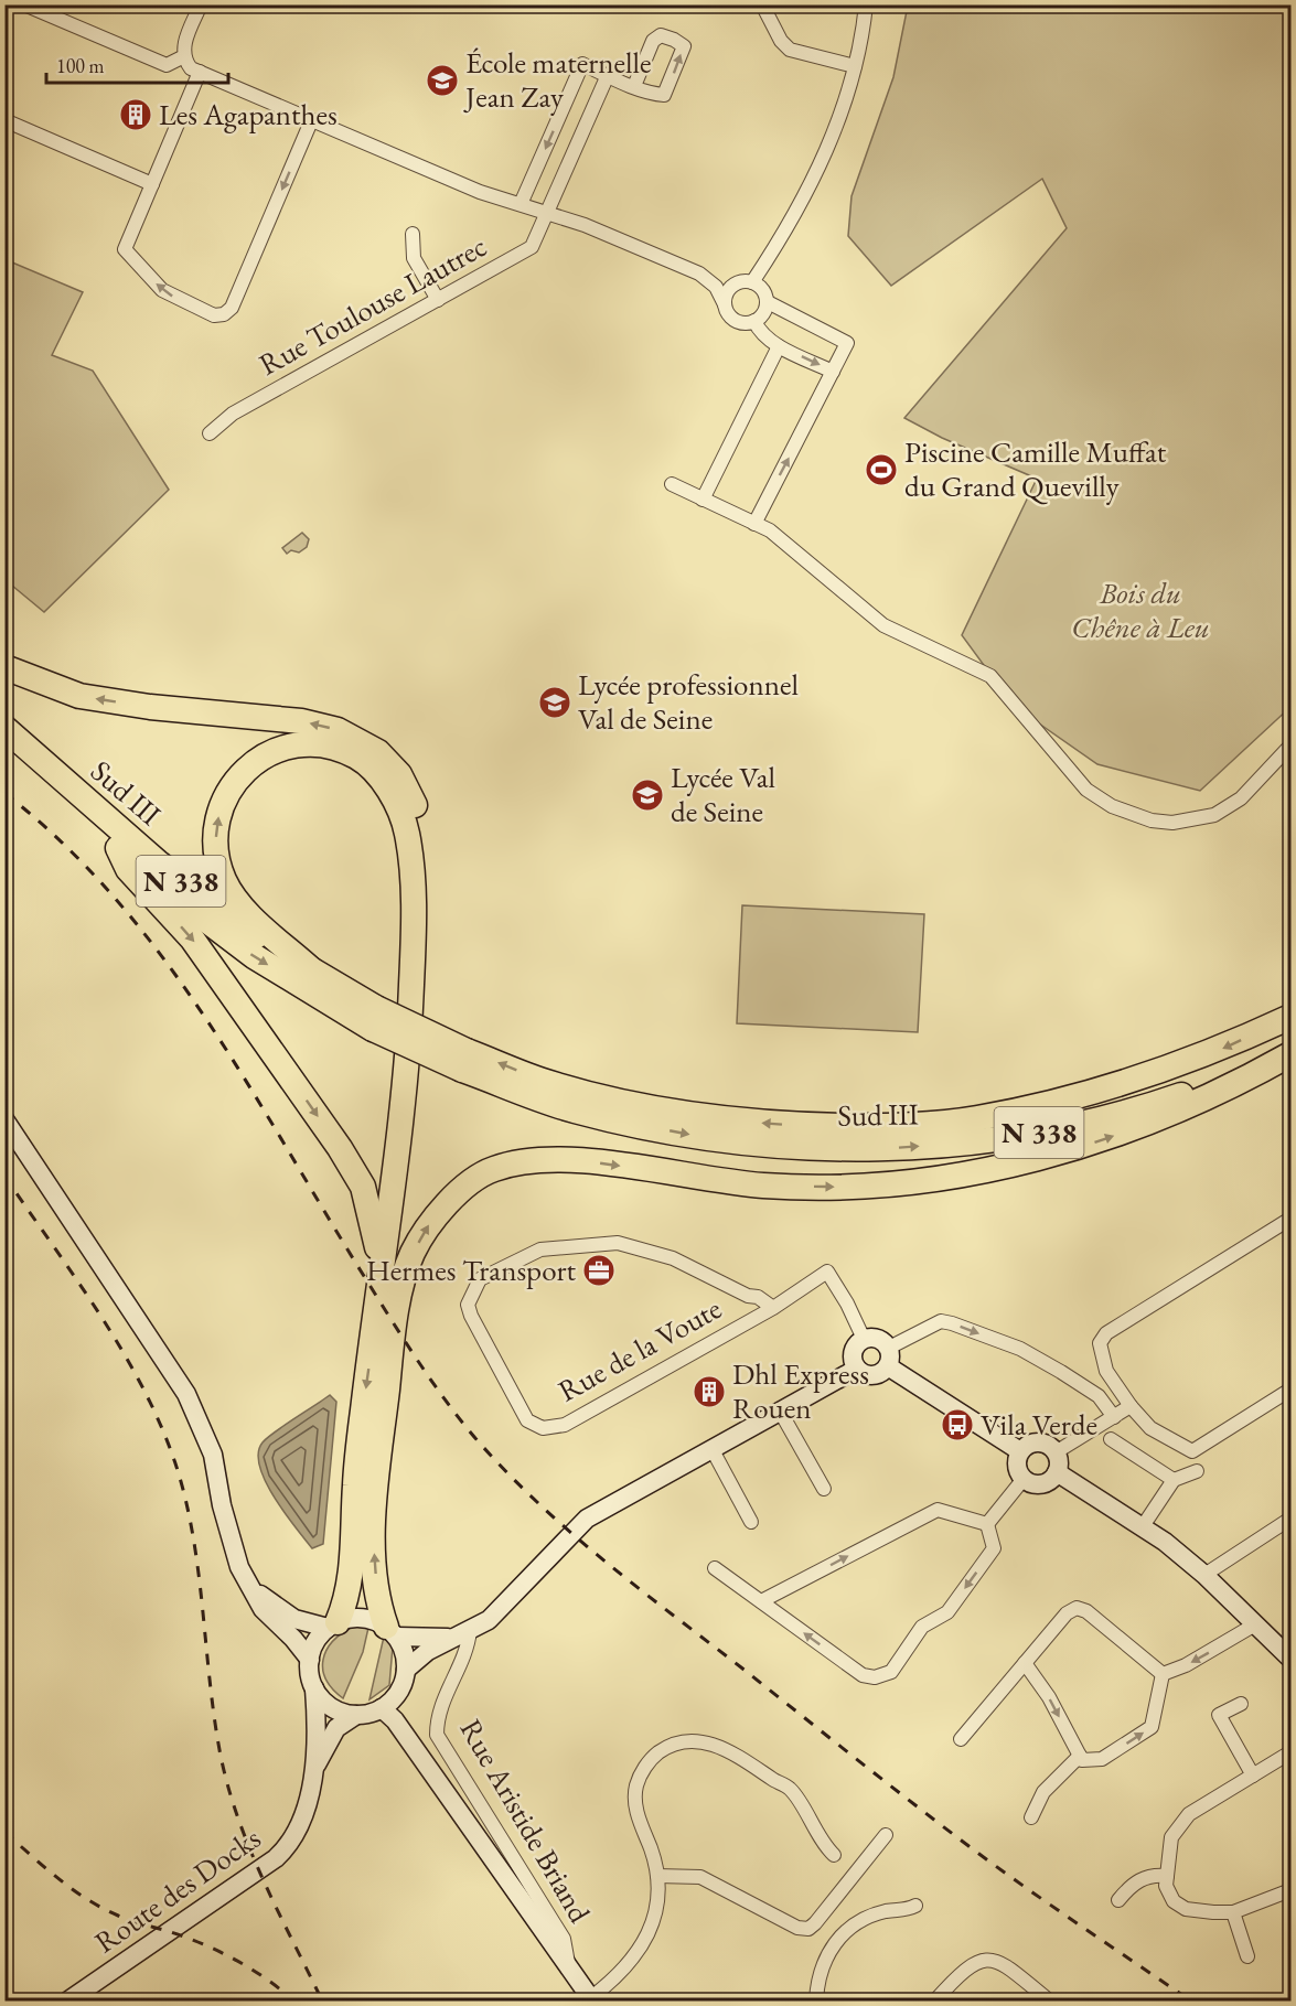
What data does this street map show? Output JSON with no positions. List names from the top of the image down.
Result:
{
  "streets": {
    "highway": ["Sud III", "N 338"],
    "street": [
      "Rue Toulouse Lautrec",
      "Rue de la Voute",
      "Rue Aristide Briand",
      "Route des Docks"
    ]
  },
  "crossings": [
    ["Sud III", "N 338"]
  ],
  "parks": ["Bois du Chêne à Leu"],
  "places": {
    "school or university": ["École maternelle Jean Zay", "Lycée professionnel Val de Seine", "Lycée Val de Seine"],
    "building": ["Les Agapanthes", "Dhl Express Rouen"],
    "sports": ["Piscine Camille Muffat du Grand Quevilly"],
    "office": ["Hermes Transport"],
    "bus stop": ["Vila Verde"]
  },
  "scale_bar": "100 m"
}
